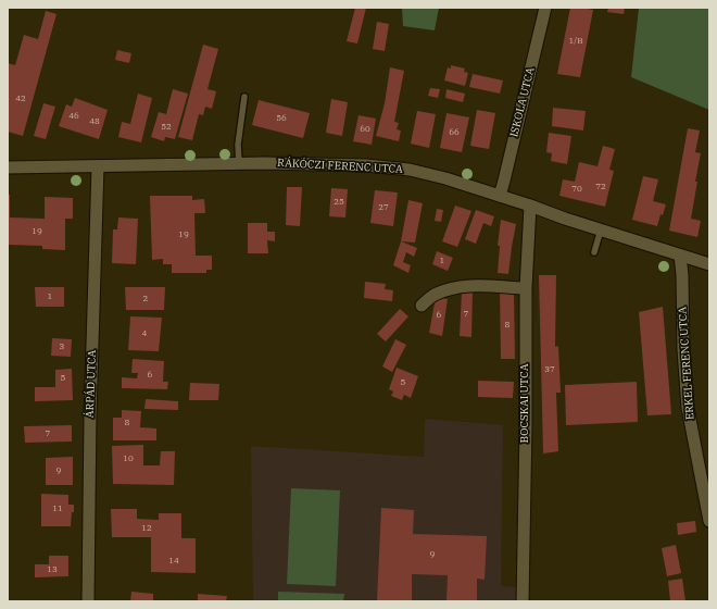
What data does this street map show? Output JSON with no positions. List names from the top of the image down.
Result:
{
  "streets": {
    "street": [
      "ISKOLA UTCA",
      "RÁKÓCZI FERENC UTCA",
      "ERKEL FERENC UTCA",
      "ÁRPÁD UTCA",
      "BOCSKAI UTCA"
    ]
  },
  "crossings": [
    ["ISKOLA UTCA", "RÁKÓCZI FERENC UTCA"],
    ["RÁKÓCZI FERENC UTCA", "ERKEL FERENC UTCA"],
    ["RÁKÓCZI FERENC UTCA", "ÁRPÁD UTCA"],
    ["RÁKÓCZI FERENC UTCA", "BOCSKAI UTCA"]
  ],
  "house_numbers": [
    "1/B",
    "42",
    "46",
    "56",
    "48",
    "52",
    "60",
    "66",
    "72",
    "70",
    "25",
    "27",
    "19",
    "19",
    "1",
    "1",
    "2",
    "7",
    "6",
    "8",
    "4",
    "3",
    "37",
    "6",
    "5",
    "5",
    "8",
    "7",
    "10",
    "9",
    "11",
    "12",
    "9",
    "14",
    "13"
  ]
}
